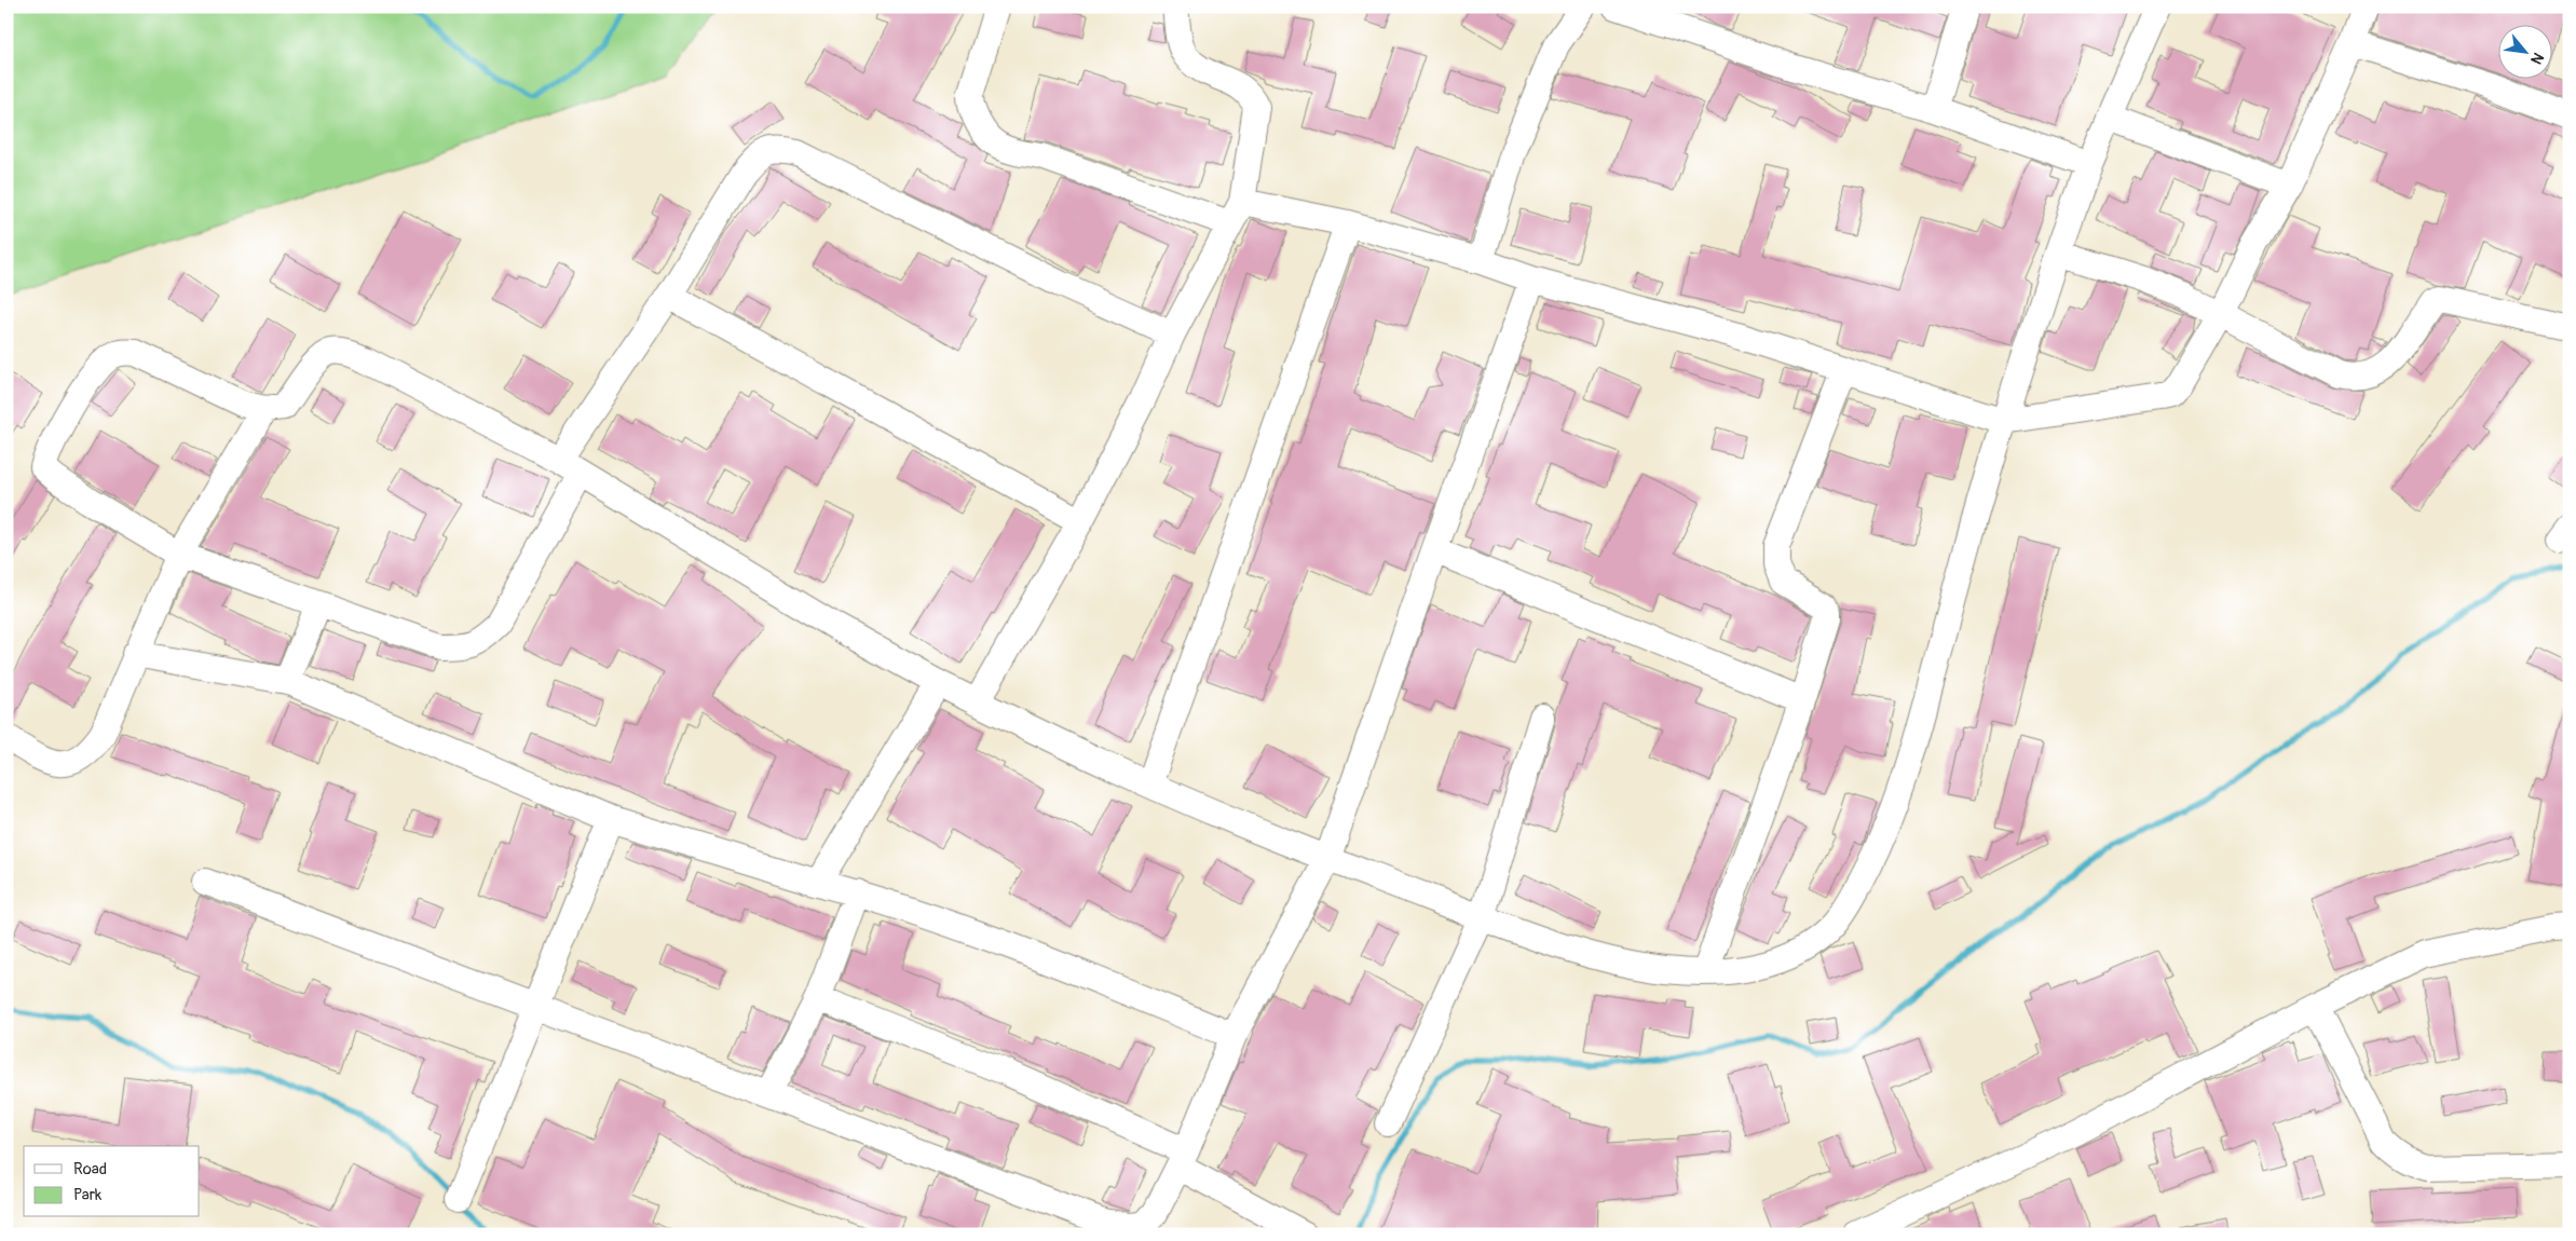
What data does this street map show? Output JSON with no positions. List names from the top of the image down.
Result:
{
  "legend": ["Road", "Park"],
  "north": "bottom right"
}
